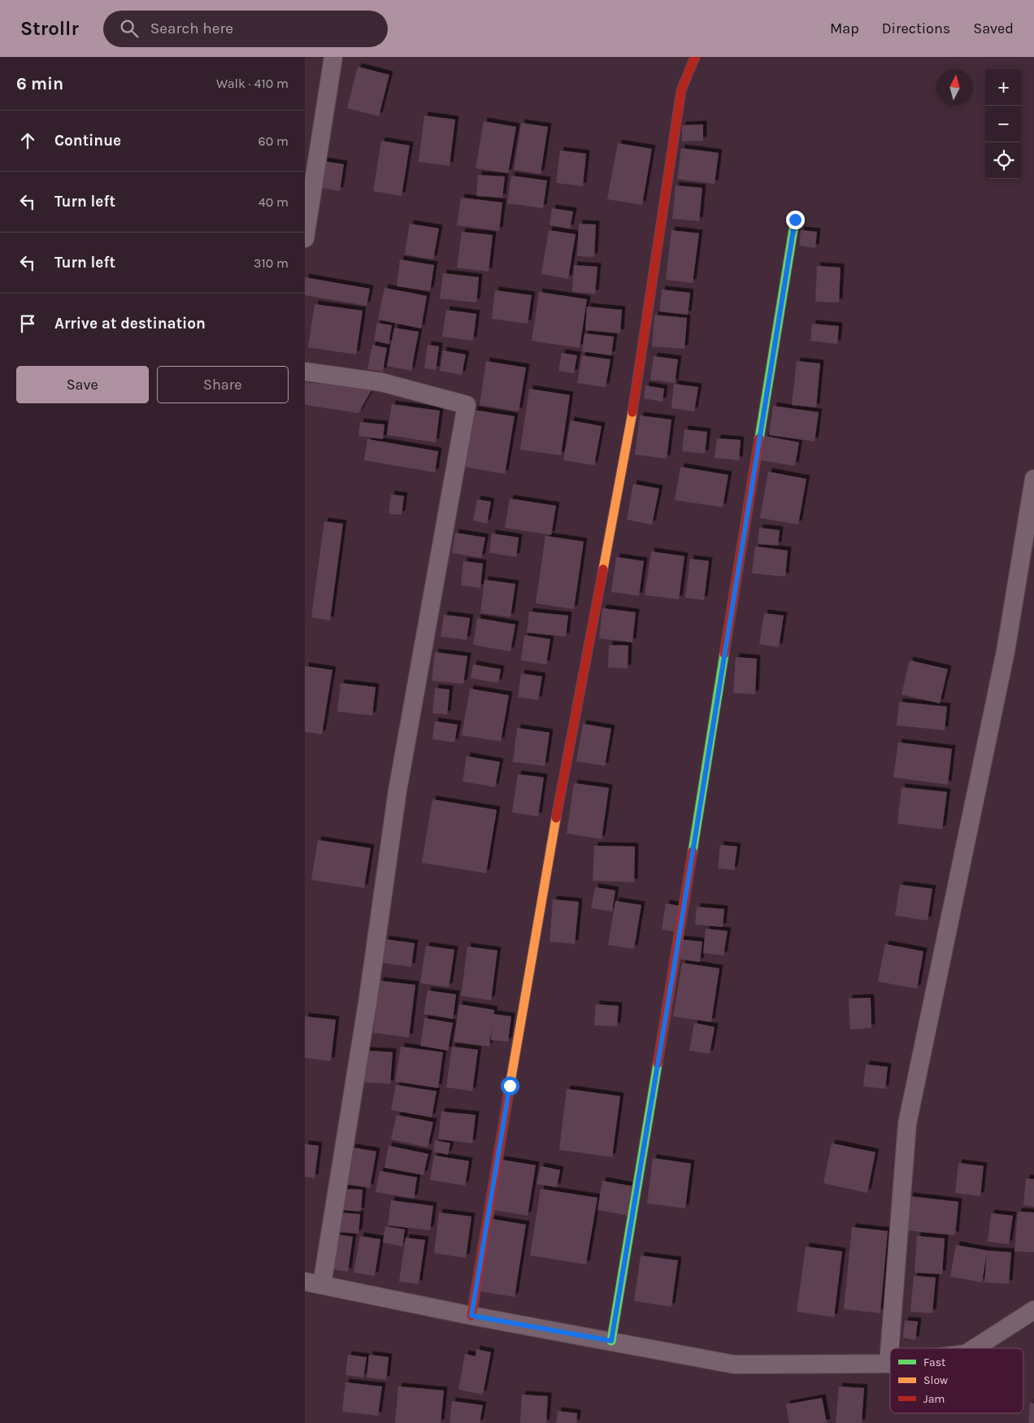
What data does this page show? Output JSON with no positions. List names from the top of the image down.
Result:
{
  "legend": ["Fast", "Slow", "Jam"],
  "north": "top",
  "page": {
    "header": "Strollr",
    "search": "Search here",
    "nav": ["Map", "Directions", "Saved"],
    "heading": ["6 min", "Walk · 410 m"],
    "map_buttons": ["+", "−"],
    "list": [
      ["Continue", "60 m"],
      ["Turn left", "40 m"],
      ["Turn left", "310 m"],
      "Arrive at destination"
    ],
    "buttons": ["Save", "Share"]
  }
}
